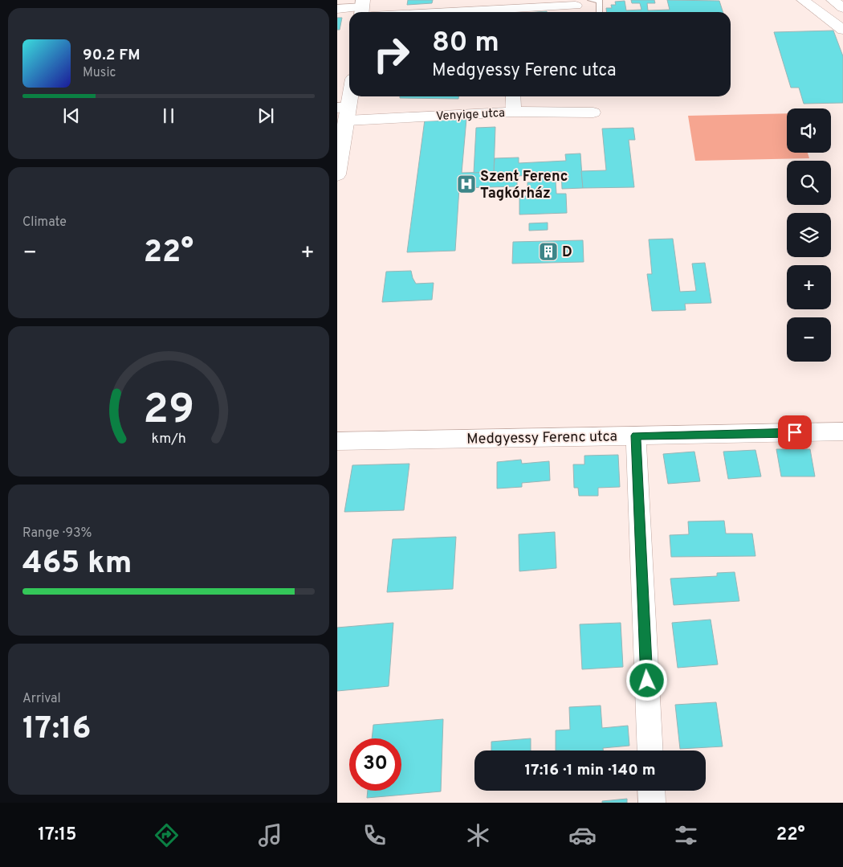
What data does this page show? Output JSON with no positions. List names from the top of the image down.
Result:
{
  "streets": {
    "street": ["Venyige utca", "Medgyessy Ferenc utca"]
  },
  "places": {
    "hospital": ["Szent Ferenc Tagkórház"],
    "building": ["D"]
  },
  "page": {
    "turn": ["80 m", "Medgyessy Ferenc utca"],
    "song": ["90.2 FM", "Music"],
    "map_buttons": ["+", "−"],
    "tile": [
      "Climate",
      ["Range · 93%", "465 km"],
      ["Arrival", "17:16"]
    ],
    "heat": ["−", "22°", "+"],
    "limit": "30",
    "trip": "17:16 · 1 min · 140 m",
    "tabs": ["17:15", "22°"],
    "gauge": ["29", "km/h"]
  }
}
